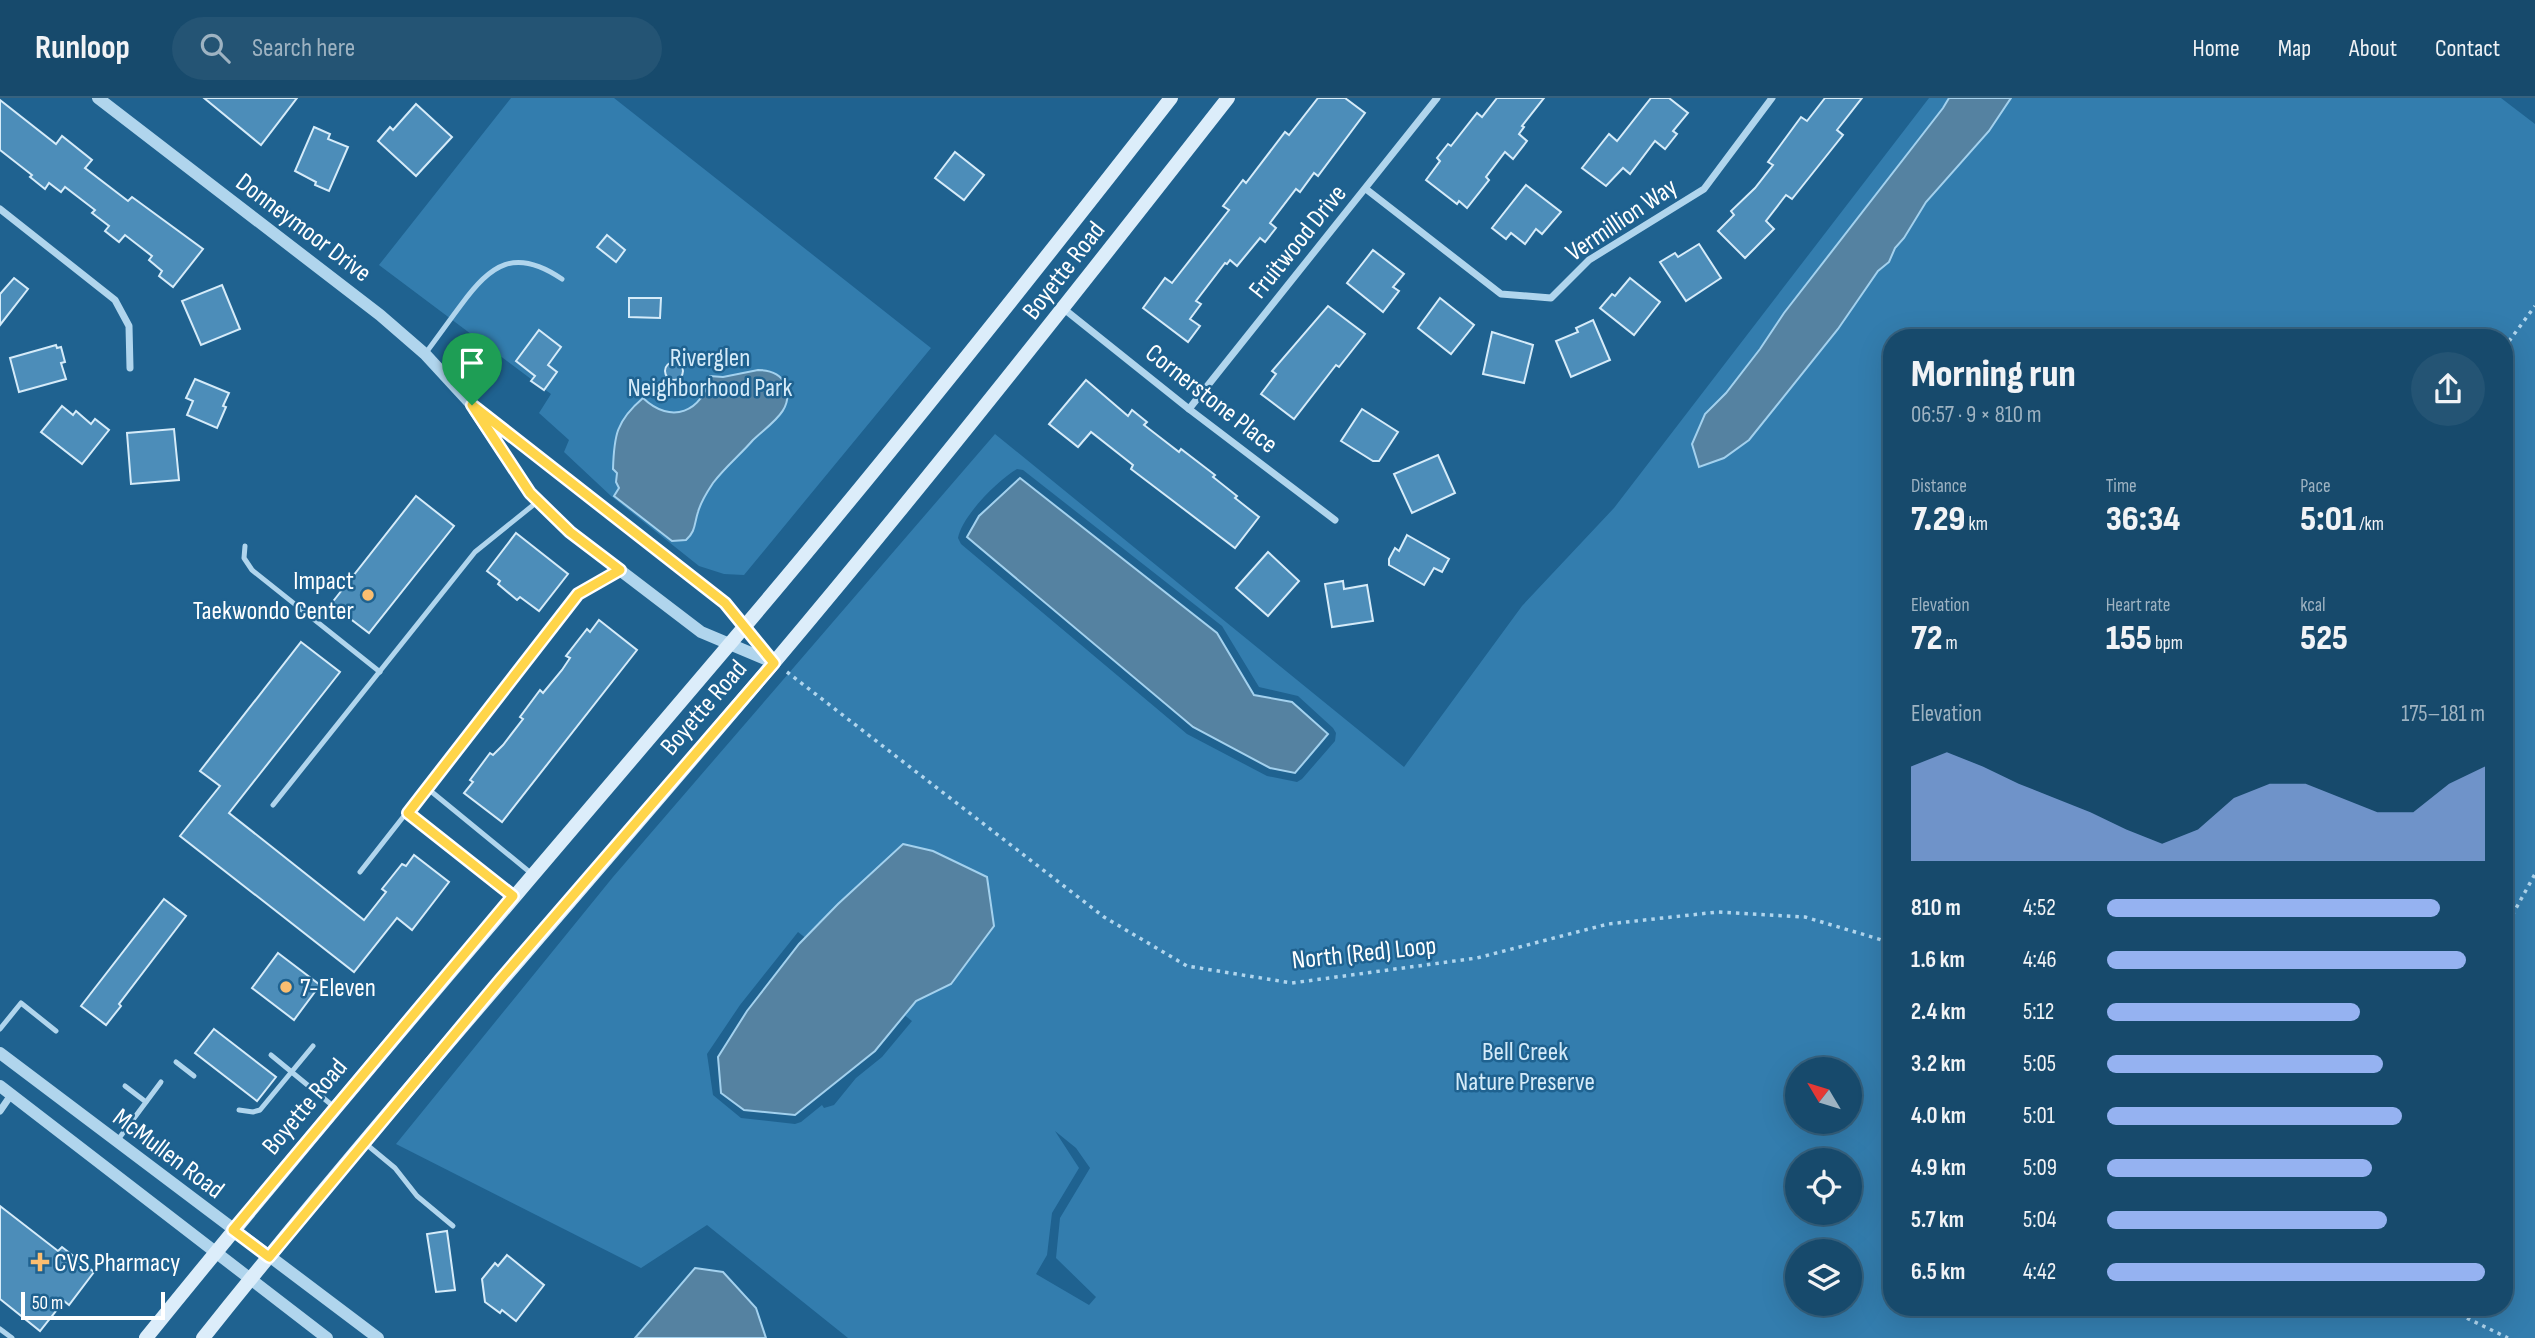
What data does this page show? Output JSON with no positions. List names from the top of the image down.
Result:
{
  "streets": {
    "main road": ["Boyette Road"],
    "street": [
      "Vermillion Way",
      "Donneymoor Drive",
      "Fruitwood Drive",
      "Cornerstone Place",
      "McMullen Road"
    ],
    "path": ["North (Red) Loop"]
  },
  "crossings": [
    ["Vermillion Way", "Fruitwood Drive"],
    ["Donneymoor Drive", "Boyette Road"],
    ["Fruitwood Drive", "Cornerstone Place"],
    ["Boyette Road", "Cornerstone Place"],
    ["Boyette Road", "McMullen Road"]
  ],
  "parks": ["Riverglen Neighborhood Park", "Bell Creek Nature Preserve"],
  "places": {
    "other": ["Impact Taekwondo Center", "7-Eleven"],
    "health": ["CVS Pharmacy"]
  },
  "scale_bar": "50 m",
  "north": "top left",
  "page": {
    "header": "Runloop",
    "search": "Search here",
    "nav": [
      "Home",
      "Map",
      "About",
      "Contact"
    ],
    "heading": ["Morning run", "06:57 · 9 × 810 m"],
    "stats": [
      ["Distance", "7.29 km"],
      ["Time", "36:34"],
      ["Pace", "5:01 /km"],
      ["Elevation", "72 m"],
      ["Heart rate", "155 bpm"],
      ["kcal", "525"]
    ],
    "chart": ["Elevation", "175–181 m"],
    "list": [
      {
        "name": "810 m",
        "note": "4:52"
      },
      {
        "name": "1.6 km",
        "note": "4:46"
      },
      {
        "name": "2.4 km",
        "note": "5:12"
      },
      {
        "name": "3.2 km",
        "note": "5:05"
      },
      {
        "name": "4.0 km",
        "note": "5:01"
      },
      {
        "name": "4.9 km",
        "note": "5:09"
      },
      {
        "name": "5.7 km",
        "note": "5:04"
      },
      {
        "name": "6.5 km",
        "note": "4:42"
      }
    ],
    "scale": "50 m"
  }
}
